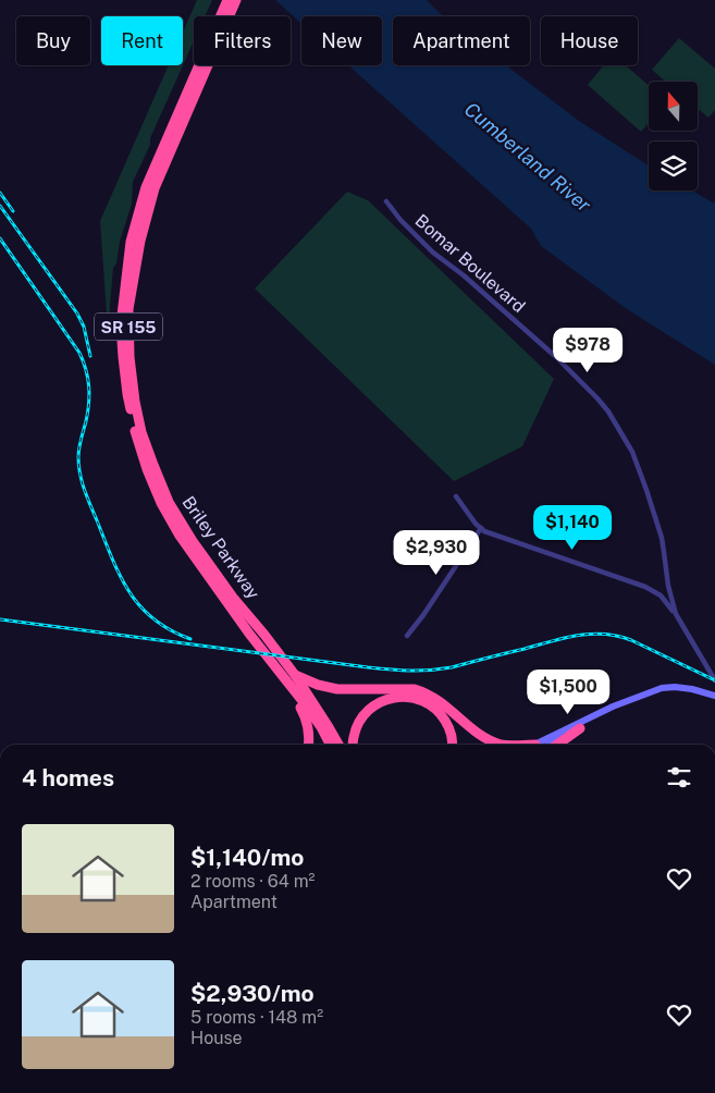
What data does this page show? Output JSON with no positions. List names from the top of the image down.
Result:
{
  "streets": {
    "highway": ["SR 155", "Briley Parkway"],
    "street": ["Bomar Boulevard"]
  },
  "water": ["Cumberland River"],
  "north": "top",
  "page": {
    "chip": [
      "Buy",
      "Rent",
      "Filters",
      "New",
      "Apartment",
      "House"
    ],
    "price": [
      "$978",
      "$1,140",
      "$2,930",
      "$1,500"
    ],
    "heading": "4 homes",
    "list": [
      {
        "name": "$1,140/mo",
        "note": "2 rooms · 64 m² · Apartment"
      },
      {
        "name": "$2,930/mo",
        "note": "5 rooms · 148 m² · House"
      }
    ]
  }
}
